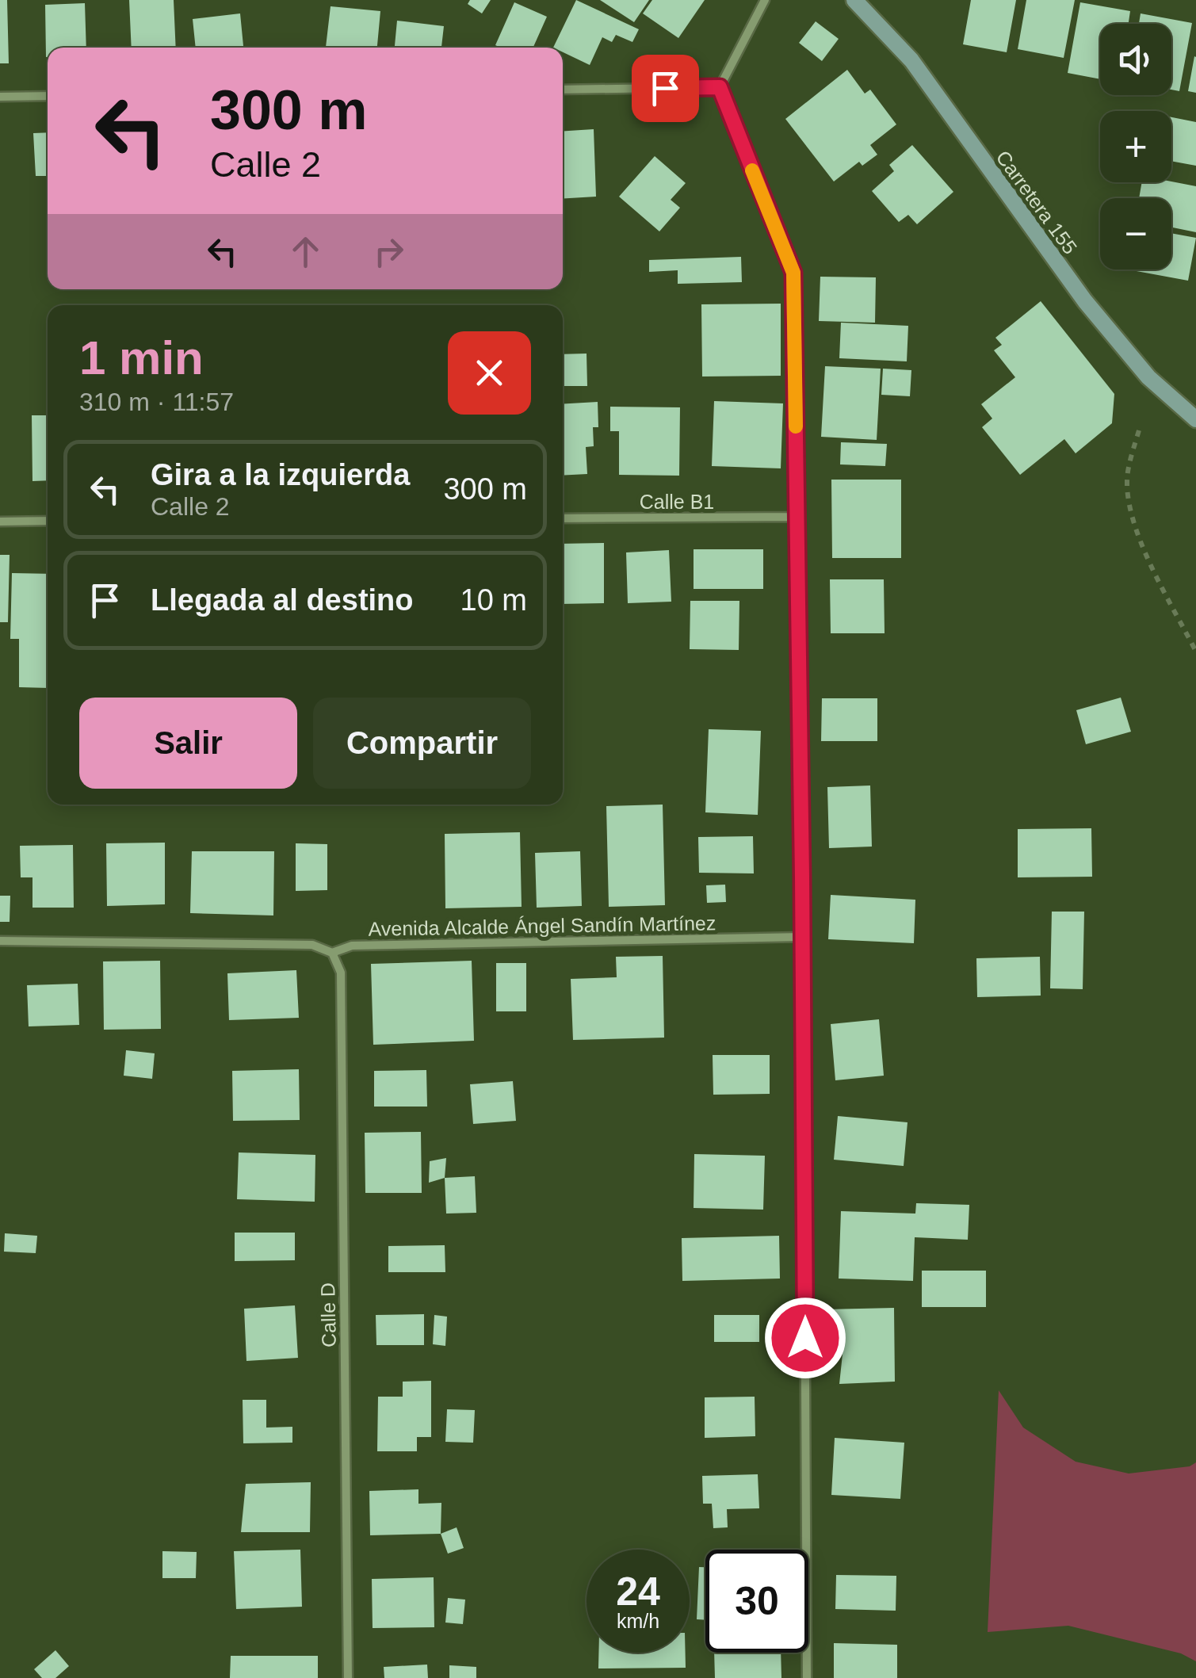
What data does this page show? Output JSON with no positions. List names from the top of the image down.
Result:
{
  "streets": {
    "street": [
      "Carretera 155",
      "Calle B1",
      "Avenida Alcalde Ángel Sandín Martínez",
      "Calle D"
    ]
  },
  "crossings": [
    ["Avenida Alcalde Ángel Sandín Martínez", "Calle D"]
  ],
  "page": {
    "map_buttons": ["+", "−"],
    "turn": ["300 m", "Calle 2"],
    "heading": ["1 min", "310 m · 11:57"],
    "list": [
      {
        "name": "Gira a la izquierda",
        "note": "Calle 2",
        "value": "300 m"
      },
      {
        "name": "Llegada al destino",
        "value": "10 m"
      }
    ],
    "buttons": ["Salir", "Compartir"],
    "speed": "24 km/h",
    "limit": "30"
  }
}
